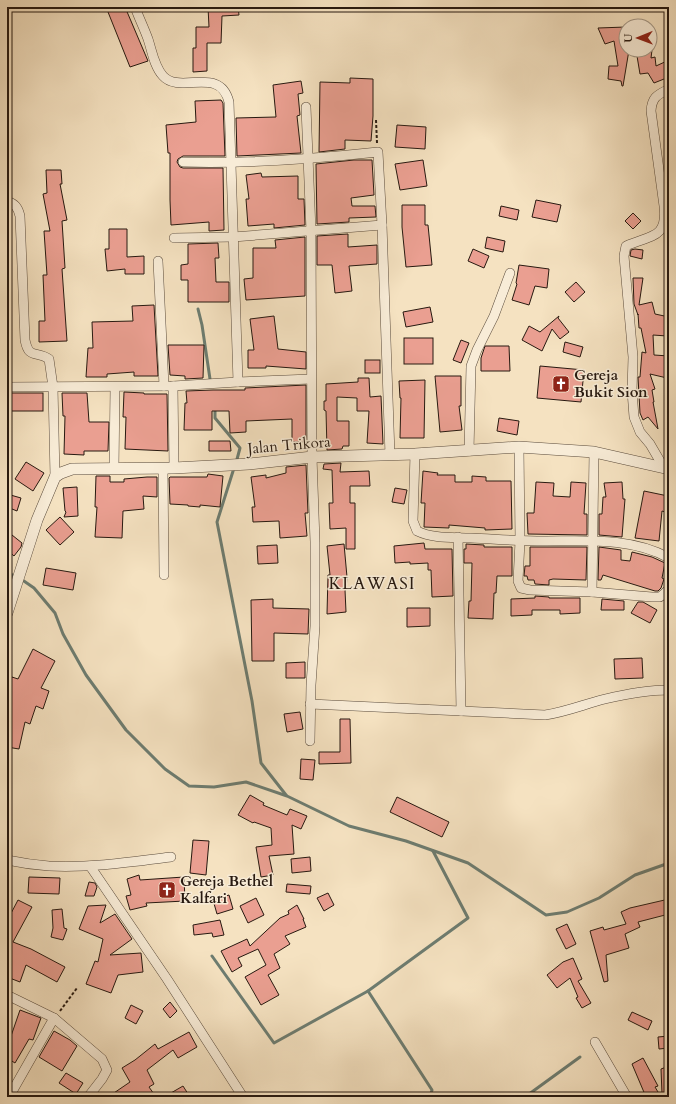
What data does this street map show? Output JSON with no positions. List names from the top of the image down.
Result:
{
  "streets": {
    "street": ["Jalan Trikora"]
  },
  "districts": ["KLAWASI"],
  "places": {
    "church": ["Gereja Bukit Sion", "Gereja Bethel Kalfari"]
  },
  "north": "left"
}
